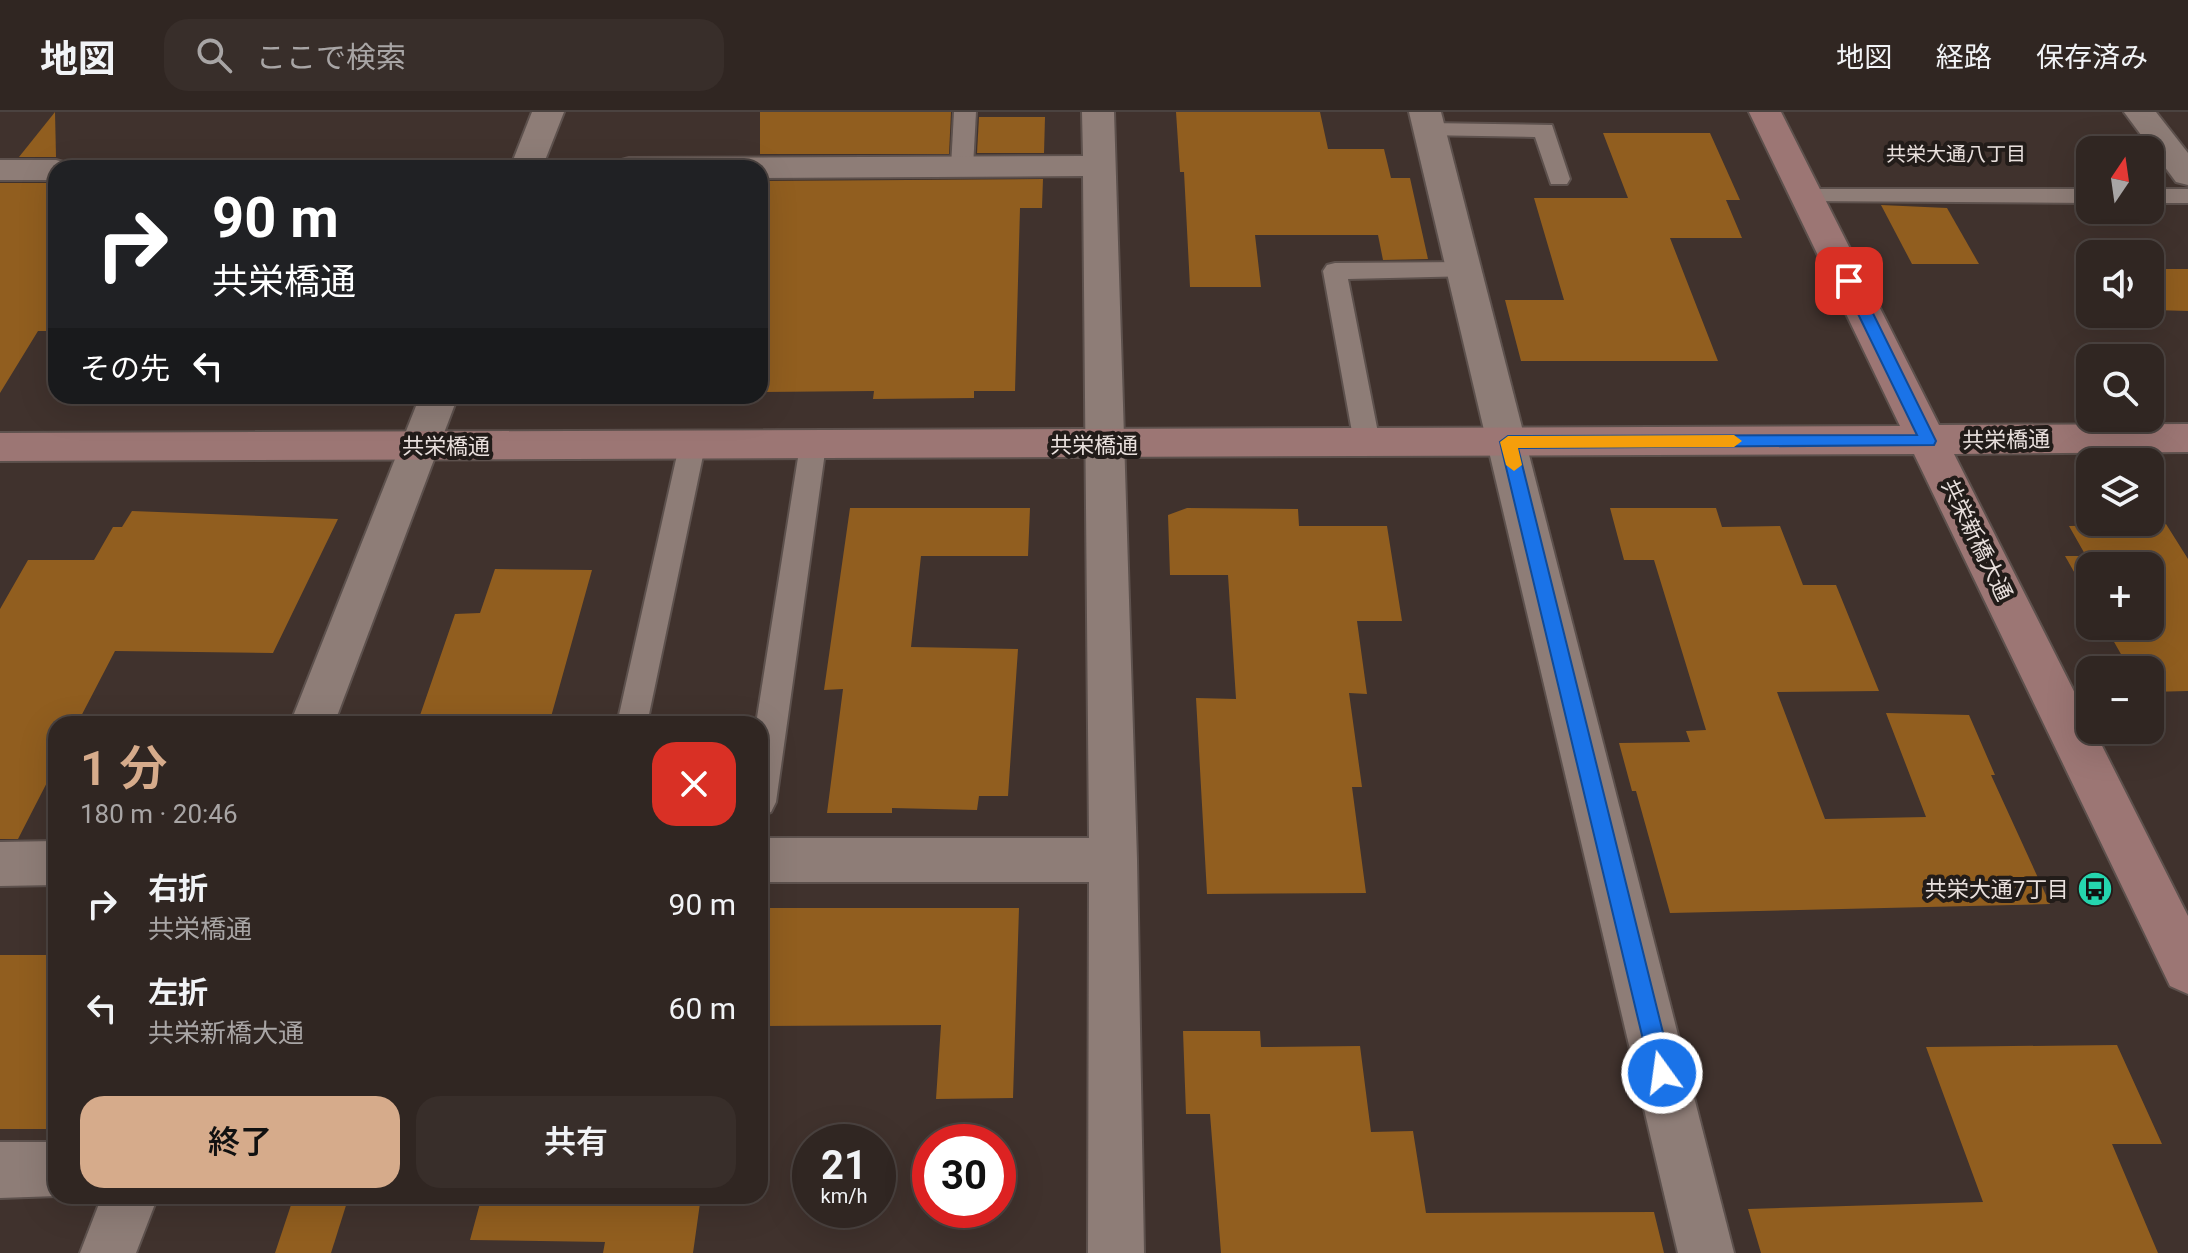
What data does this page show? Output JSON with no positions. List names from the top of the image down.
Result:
{
  "streets": {
    "street": ["共栄橋通", "共栄新橋大通"]
  },
  "crossings": [
    ["共栄橋通", "共栄新橋大通"]
  ],
  "districts": ["共栄大通八丁目"],
  "places": {
    "bus stop": ["共栄大通7丁目"]
  },
  "north": "top",
  "page": {
    "header": "地図",
    "search": "ここで検索",
    "nav": ["地図", "経路", "保存済み"],
    "map_buttons": ["+", "−"],
    "turn": ["90 m", "共栄橋通"],
    "then": "その先",
    "heading": ["1 分", "180 m · 20:46"],
    "list": [
      {
        "name": "右折",
        "note": "共栄橋通",
        "value": "90 m"
      },
      {
        "name": "左折",
        "note": "共栄新橋大通",
        "value": "60 m"
      }
    ],
    "buttons": ["終了", "共有"],
    "speed": "21 km/h",
    "limit": "30"
  }
}
